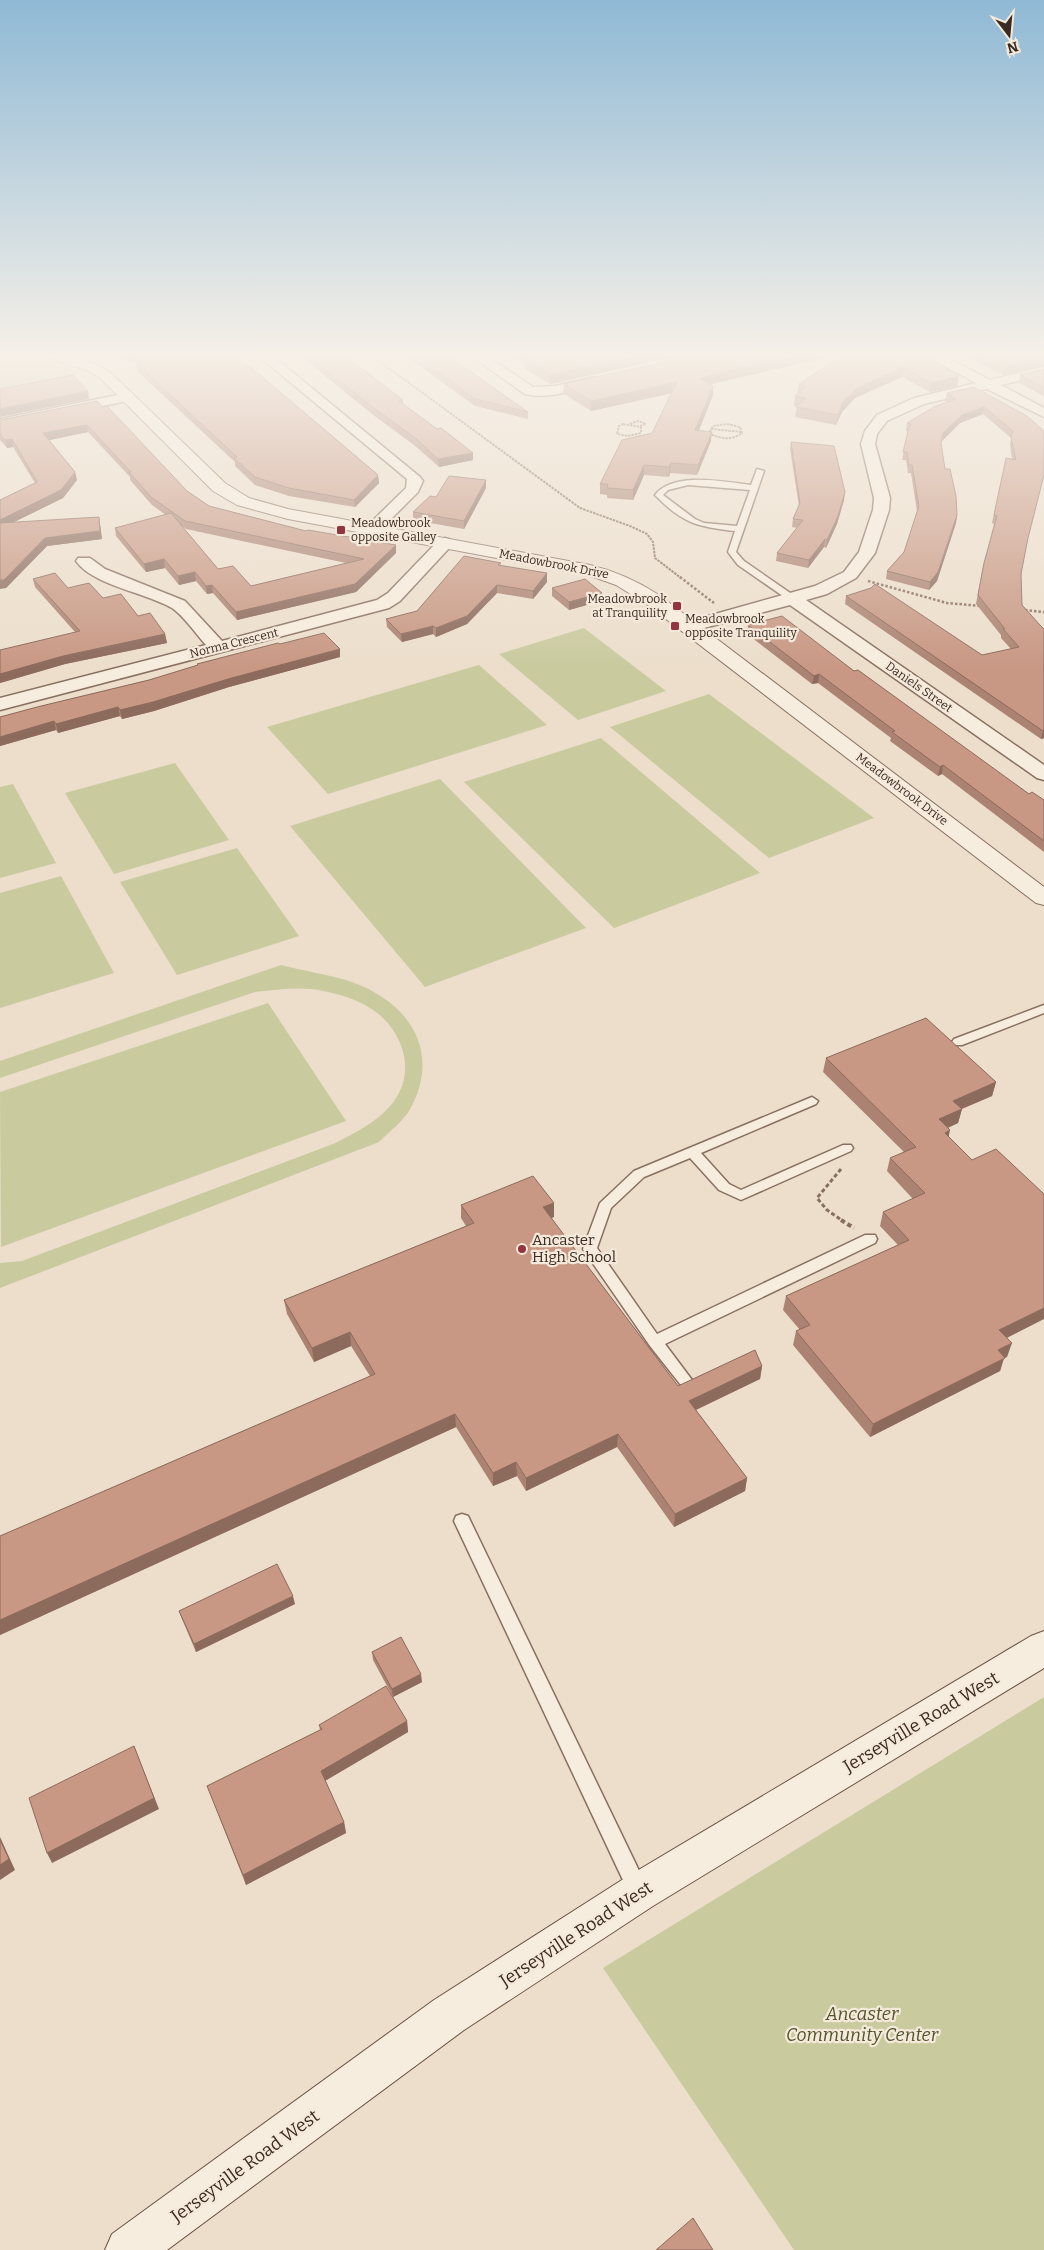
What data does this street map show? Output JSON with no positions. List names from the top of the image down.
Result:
{
  "streets": {
    "street": [
      "Meadowbrook Drive",
      "Norma Crescent",
      "Daniels Street",
      "Jerseyville Road West"
    ]
  },
  "crossings": [
    ["Meadowbrook Drive", "Norma Crescent"]
  ],
  "parks": ["Ancaster Community Center"],
  "places": {
    "transit": ["Meadowbrook opposite Galley", "Meadowbrook at Tranquility", "Meadowbrook opposite Tranquility"],
    "other": ["Ancaster High School"]
  },
  "north": "bottom"
}
